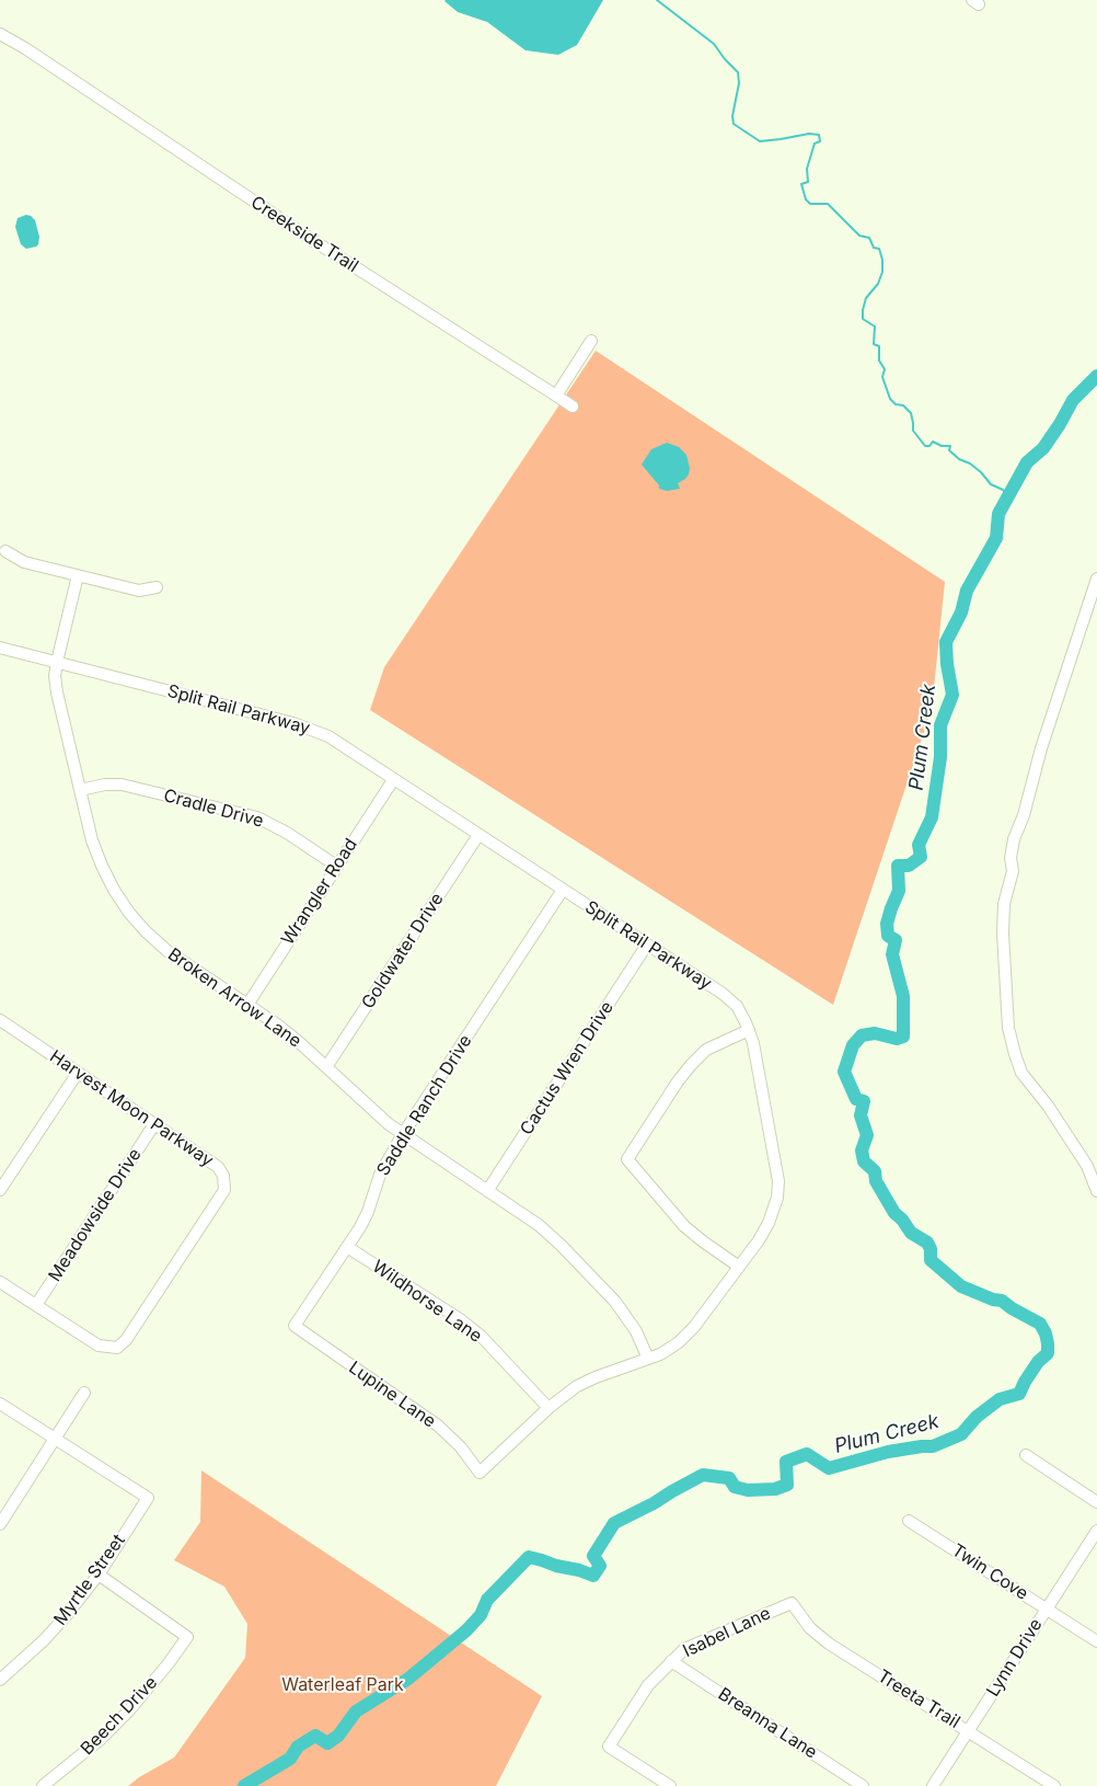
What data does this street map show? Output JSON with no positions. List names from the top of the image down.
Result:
{
  "streets": {
    "street": [
      "Creekside Trail",
      "Split Rail Parkway",
      "Cradle Drive",
      "Wrangler Road",
      "Goldwater Drive",
      "Broken Arrow Lane",
      "Cactus Wren Drive",
      "Saddle Ranch Drive",
      "Harvest Moon Parkway",
      "Meadowside Drive",
      "Wildhorse Lane",
      "Lupine Lane",
      "Twin Cove",
      "Myrtle Street",
      "Isabel Lane",
      "Lynn Drive",
      "Treeta Trail",
      "Beech Drive",
      "Breanna Lane"
    ]
  },
  "crossings": [
    ["Split Rail Parkway", "Wrangler Road"],
    ["Split Rail Parkway", "Goldwater Drive"],
    ["Split Rail Parkway", "Broken Arrow Lane"],
    ["Split Rail Parkway", "Cactus Wren Drive"],
    ["Split Rail Parkway", "Saddle Ranch Drive"],
    ["Split Rail Parkway", "Wildhorse Lane"],
    ["Split Rail Parkway", "Lupine Lane"],
    ["Cradle Drive", "Wrangler Road"],
    ["Cradle Drive", "Broken Arrow Lane"],
    ["Wrangler Road", "Broken Arrow Lane"],
    ["Goldwater Drive", "Broken Arrow Lane"],
    ["Broken Arrow Lane", "Cactus Wren Drive"],
    ["Broken Arrow Lane", "Saddle Ranch Drive"],
    ["Saddle Ranch Drive", "Wildhorse Lane"],
    ["Saddle Ranch Drive", "Lupine Lane"],
    ["Harvest Moon Parkway", "Meadowside Drive"],
    ["Twin Cove", "Lynn Drive"],
    ["Myrtle Street", "Beech Drive"],
    ["Isabel Lane", "Treeta Trail"],
    ["Isabel Lane", "Breanna Lane"],
    ["Lynn Drive", "Treeta Trail"]
  ],
  "water": ["Plum Creek"],
  "parks": ["Waterleaf Park"]
}
